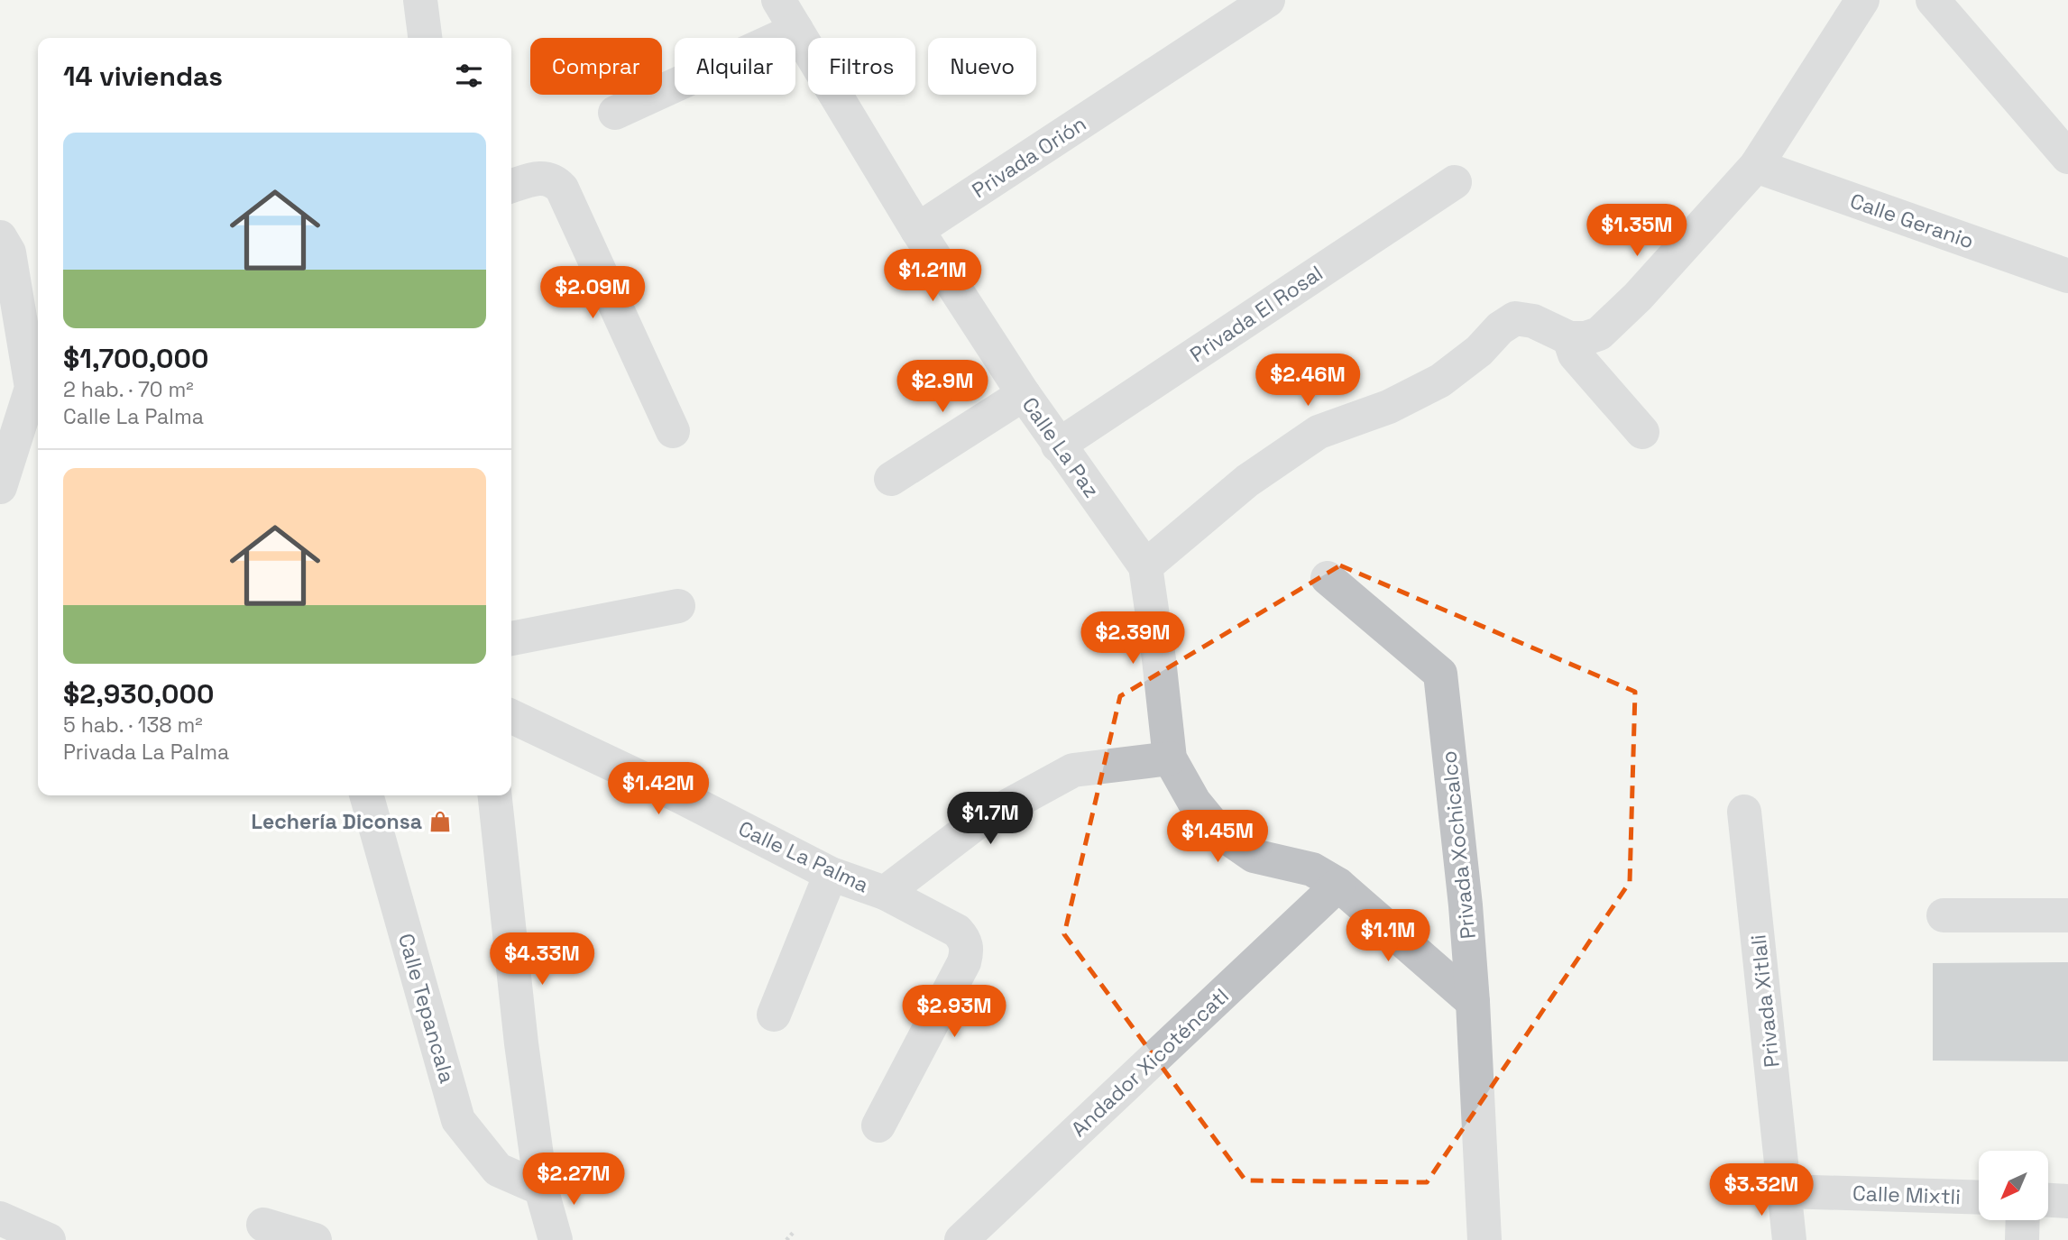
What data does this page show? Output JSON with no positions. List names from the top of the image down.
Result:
{
  "streets": {
    "street": [
      "Privada Orión",
      "Calle Geranio",
      "Privada El Rosal",
      "Calle La Paz",
      "Privada Xochicalco",
      "Calle La Palma",
      "Privada Xitlali",
      "Calle Tepancala",
      "Andador Xicoténcatl",
      "Calle Mixtli"
    ]
  },
  "crossings": [
    ["Privada Orión", "Calle La Paz"],
    ["Privada El Rosal", "Calle La Paz"],
    ["Calle La Paz", "Calle La Palma"],
    ["Privada Xitlali", "Calle Mixtli"]
  ],
  "places": {
    "shop": ["Lechería Diconsa"]
  },
  "north": "bottom left",
  "page": {
    "chip": [
      "Comprar",
      "Alquilar",
      "Filtros",
      "Nuevo"
    ],
    "heading": "14 viviendas",
    "list": [
      {
        "name": "$1,700,000",
        "note": "2 hab. · 70 m² · Calle La Palma"
      },
      {
        "name": "$2,930,000",
        "note": "5 hab. · 138 m² · Privada La Palma"
      }
    ],
    "price": [
      "$1.35M",
      "$1.21M",
      "$2.09M",
      "$2.46M",
      "$2.9M",
      "$2.39M",
      "$1.42M",
      "$1.7M",
      "$1.45M",
      "$1.1M",
      "$4.33M",
      "$2.93M",
      "$2.27M",
      "$3.32M"
    ]
  }
}
